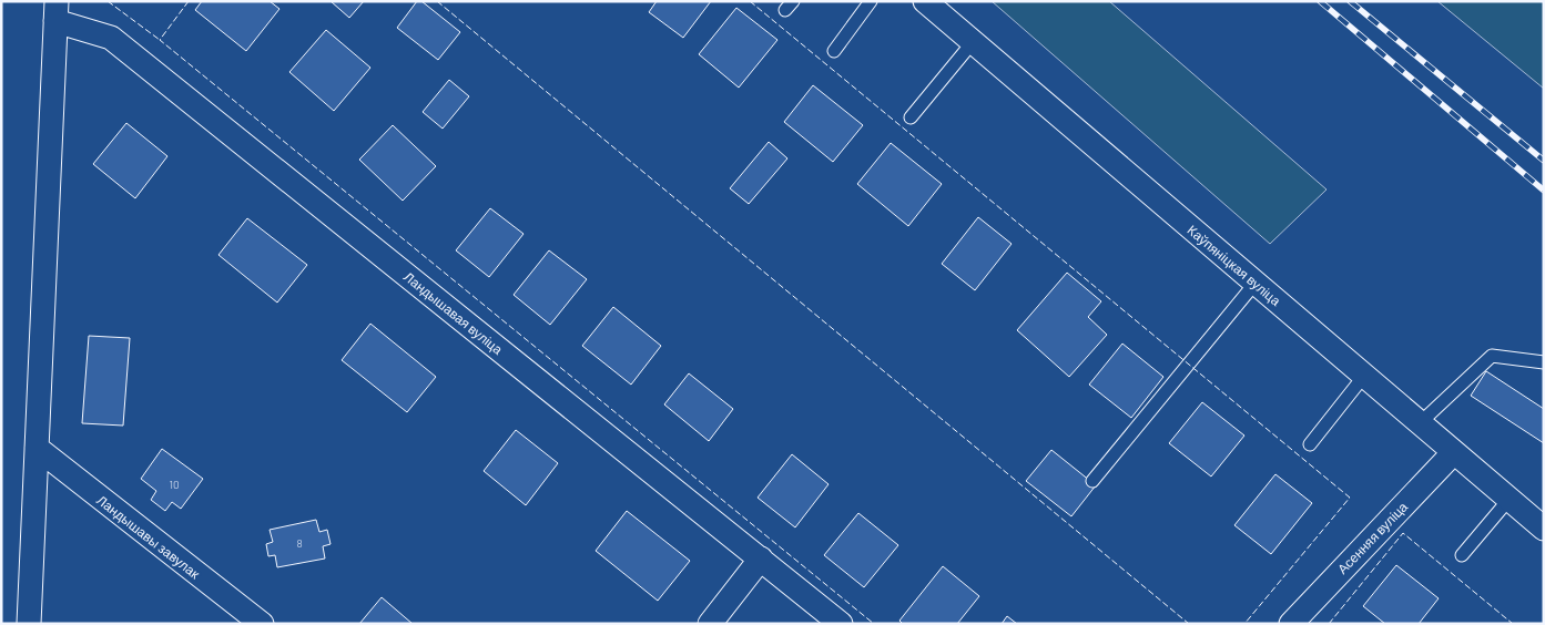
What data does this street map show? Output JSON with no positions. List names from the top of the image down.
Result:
{
  "streets": {
    "street": [
      "Каўпяніцкая вуліца",
      "Ландышавая вуліца",
      "Ландышавы завулак",
      "Асенняя вуліца"
    ]
  },
  "crossings": [
    ["Каўпяніцкая вуліца", "Асенняя вуліца"]
  ],
  "house_numbers": ["10", "8"]
}
